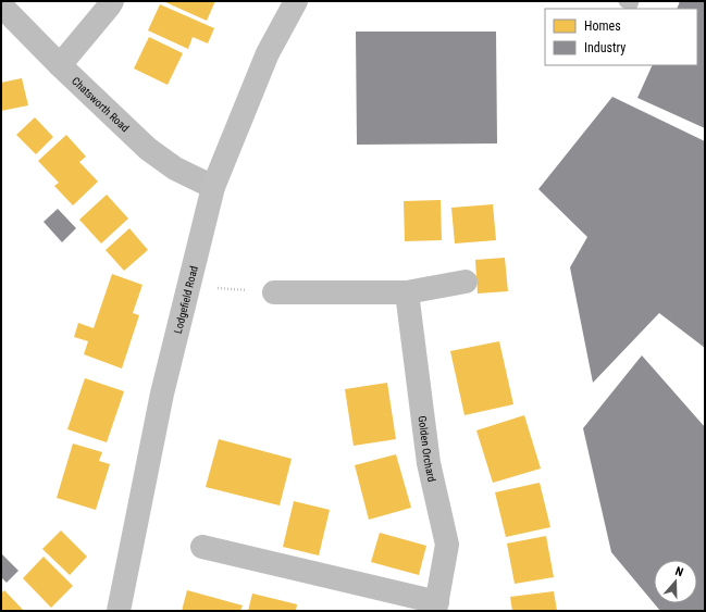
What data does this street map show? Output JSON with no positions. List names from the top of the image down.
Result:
{
  "streets": {
    "street": ["Chatsworth Road", "Lodgefield Road", "Golden Orchard"]
  },
  "crossings": [
    ["Chatsworth Road", "Lodgefield Road"]
  ],
  "legend": ["Homes", "Industry"],
  "north": "top"
}
